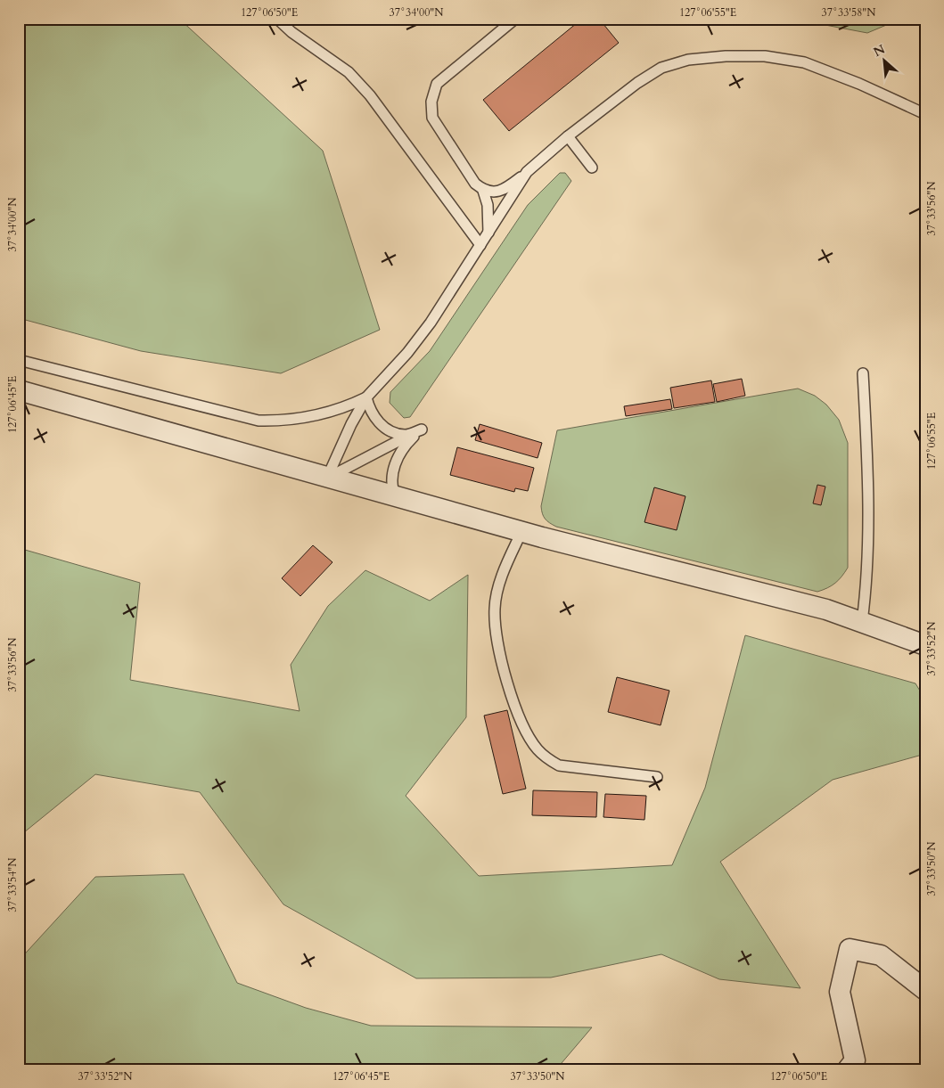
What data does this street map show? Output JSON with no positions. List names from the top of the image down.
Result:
{
  "north": "top left",
  "coordinates": [
    "127°06'50\"E",
    "37°34'00\"N",
    "127°06'55\"E",
    "37°33'58\"N",
    "37°33'56\"N",
    "127°06'45\"E",
    "37°33'52\"N",
    "37°33'50\"N",
    "37°33'54\"N"
  ]
}
